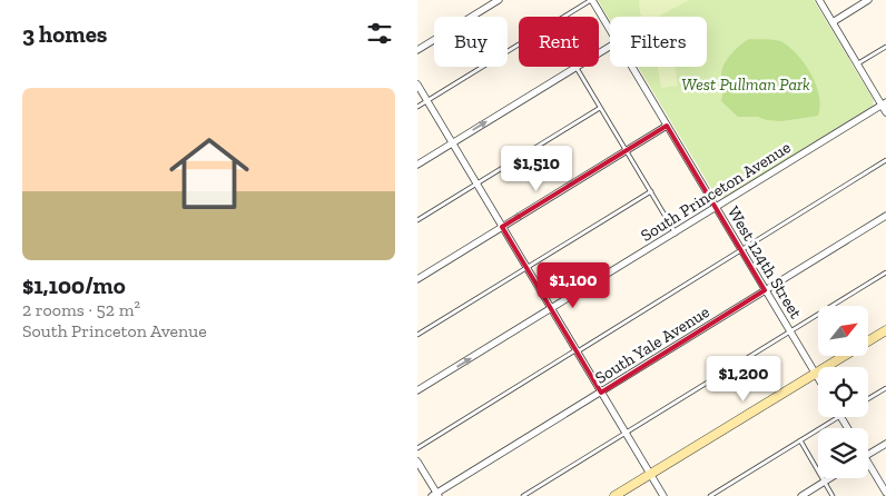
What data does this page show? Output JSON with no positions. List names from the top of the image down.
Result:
{
  "streets": {
    "street": ["South Princeton Avenue", "West 124th Street", "South Yale Avenue"]
  },
  "crossings": [
    ["South Princeton Avenue", "West 124th Street"],
    ["West 124th Street", "South Yale Avenue"]
  ],
  "parks": ["West Pullman Park"],
  "north": "top right",
  "page": {
    "heading": "3 homes",
    "chip": ["Buy", "Rent", "Filters"],
    "list": [
      {
        "name": "$1,100/mo",
        "note": "2 rooms · 52 m² · South Princeton Avenue"
      }
    ],
    "price": ["$1,510", "$1,100", "$1,200"]
  }
}
